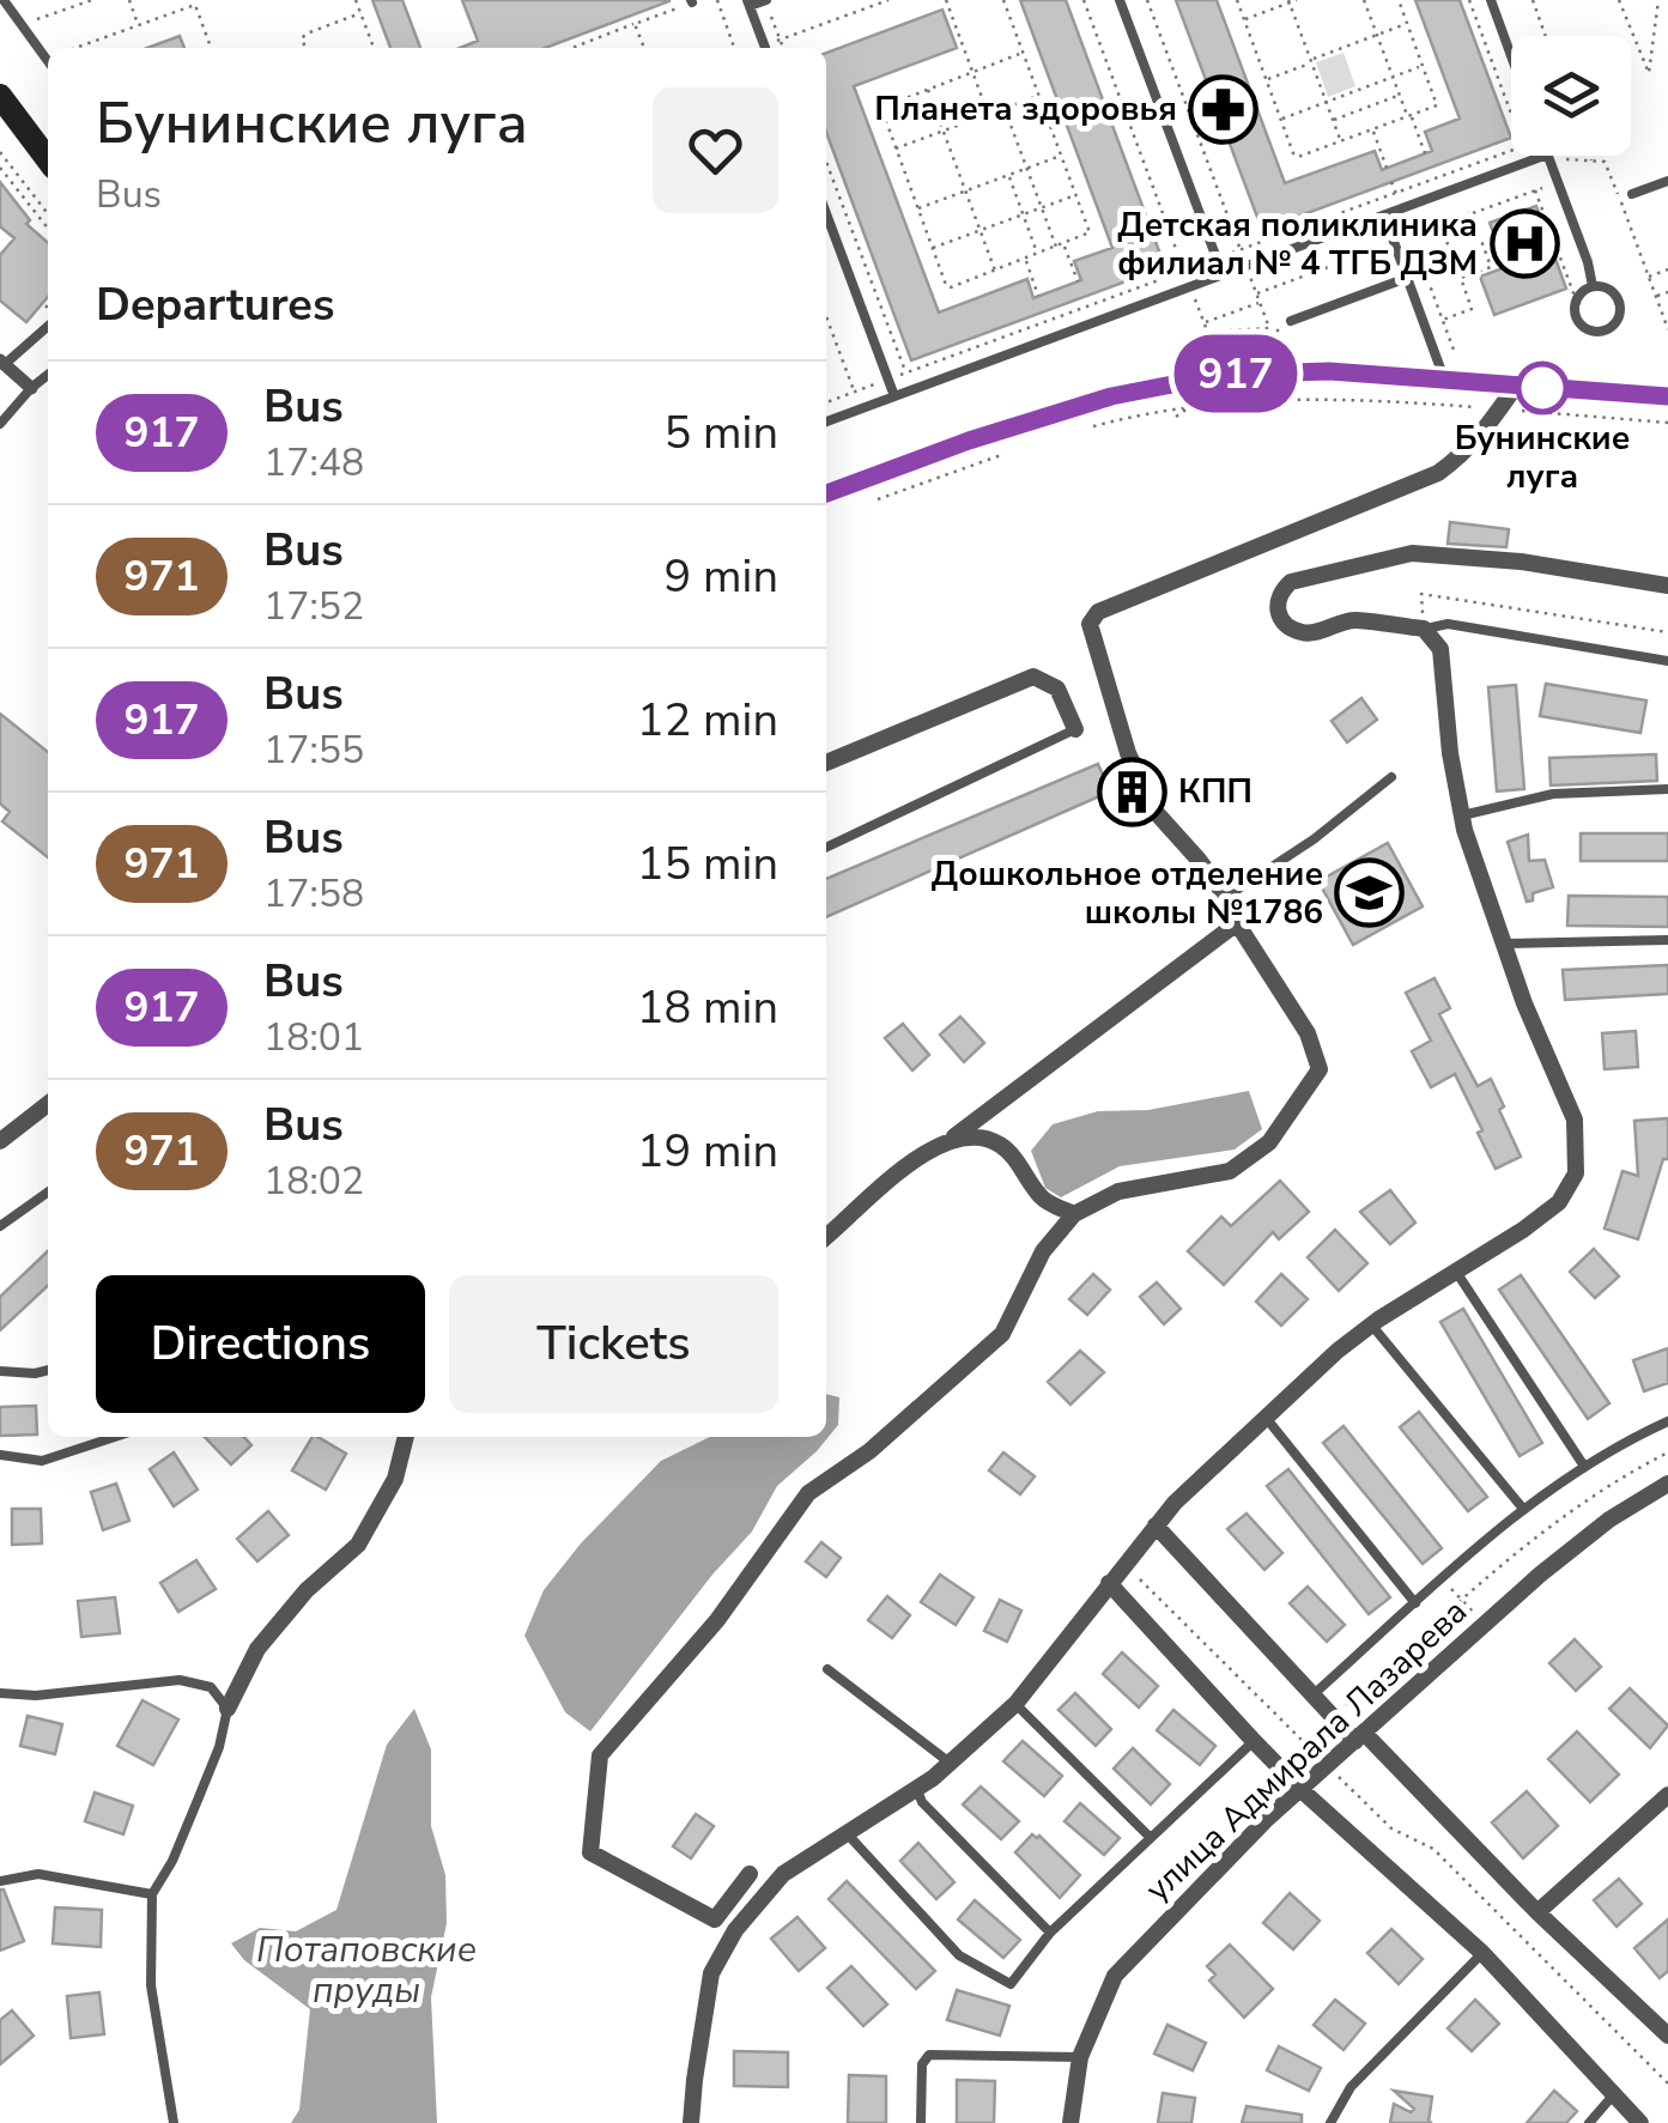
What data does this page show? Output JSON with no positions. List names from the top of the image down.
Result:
{
  "streets": {
    "street": ["улица Адмирала Лазарева"]
  },
  "water": ["Потаповские пруды"],
  "places": {
    "pharmacy": ["Планета здоровья"],
    "hospital": ["Детская поликлиника филиал № 4 ТГБ ДЗМ"],
    "other": ["Бунинские луга"],
    "building": ["КПП"],
    "school or university": ["Дошкольное отделение школы №1786"]
  },
  "lines": ["bus line 917"],
  "page": {
    "on_map": "917",
    "heading": [
      ["Бунинские луга", "Bus"],
      "Departures"
    ],
    "list": [
      {
        "mark": "917",
        "name": "Bus",
        "note": "17:48",
        "value": "5 min"
      },
      {
        "mark": "971",
        "name": "Bus",
        "note": "17:52",
        "value": "9 min"
      },
      {
        "mark": "917",
        "name": "Bus",
        "note": "17:55",
        "value": "12 min"
      },
      {
        "mark": "971",
        "name": "Bus",
        "note": "17:58",
        "value": "15 min"
      },
      {
        "mark": "917",
        "name": "Bus",
        "note": "18:01",
        "value": "18 min"
      },
      {
        "mark": "971",
        "name": "Bus",
        "note": "18:02",
        "value": "19 min"
      }
    ],
    "buttons": ["Directions", "Tickets"]
  }
}
